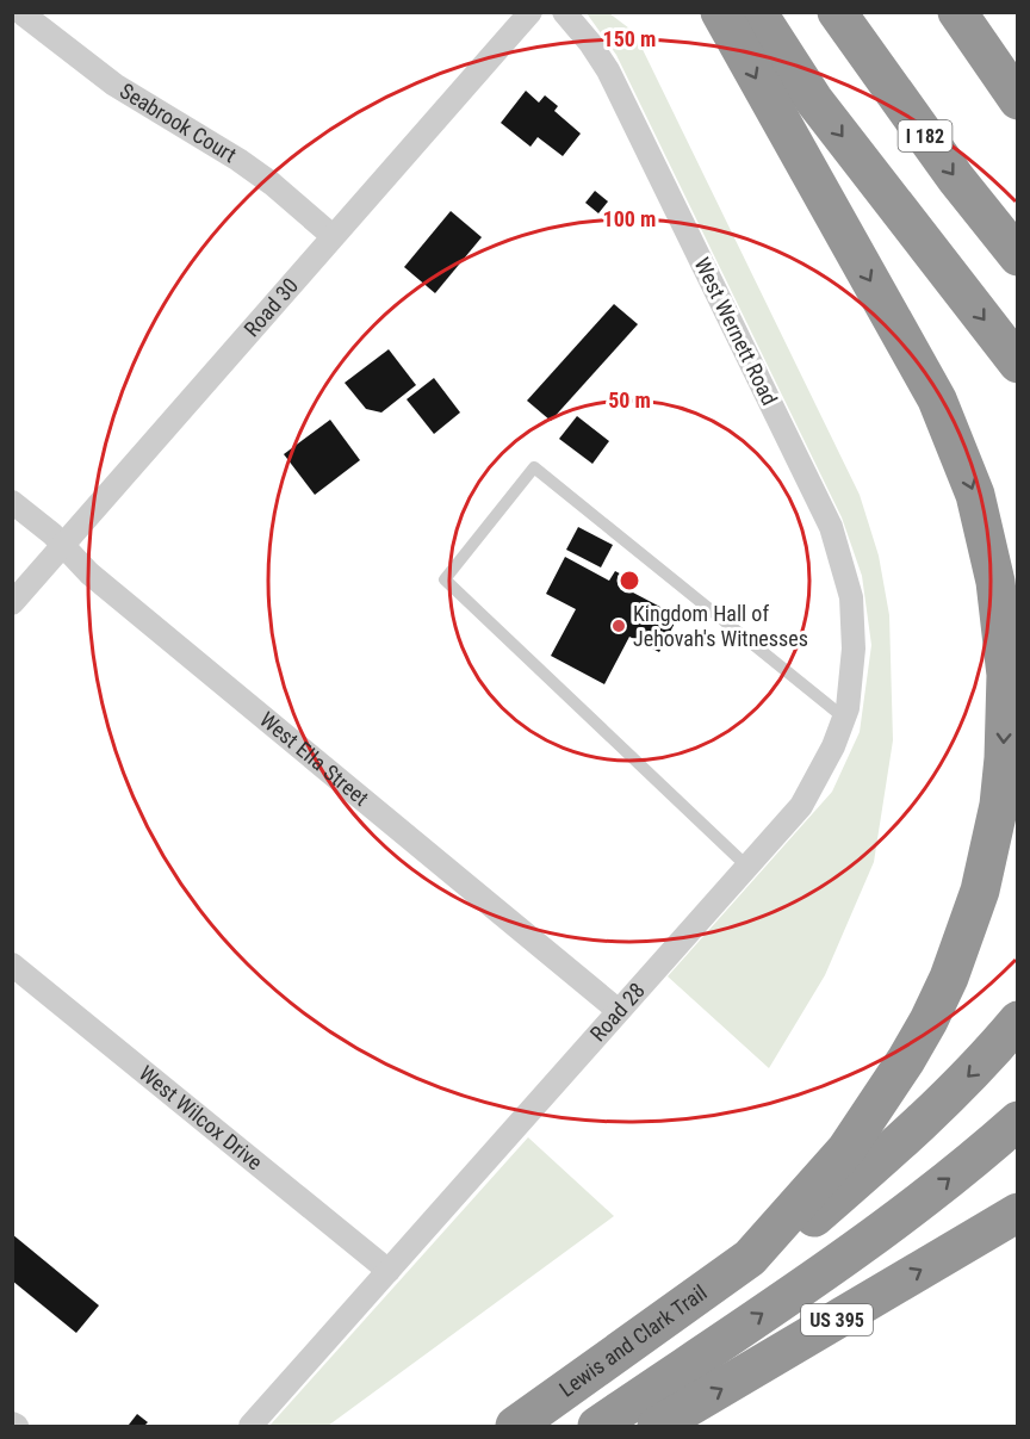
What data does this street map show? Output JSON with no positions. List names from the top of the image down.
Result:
{
  "streets": {
    "highway": ["I 182", "US 395", "Lewis and Clark Trail"],
    "street": [
      "Seabrook Court",
      "Road 30",
      "West Wernett Road",
      "West Ella Street",
      "Road 28",
      "West Wilcox Drive"
    ]
  },
  "crossings": [
    ["Seabrook Court", "Road 30"],
    ["Road 30", "West Ella Street"],
    ["West Wernett Road", "Road 28"],
    ["West Ella Street", "Road 28"],
    ["Road 28", "West Wilcox Drive"]
  ],
  "places": ["Kingdom Hall of Jehovah's Witnesses"],
  "rings": ["150 m", "100 m", "50 m"]
}
